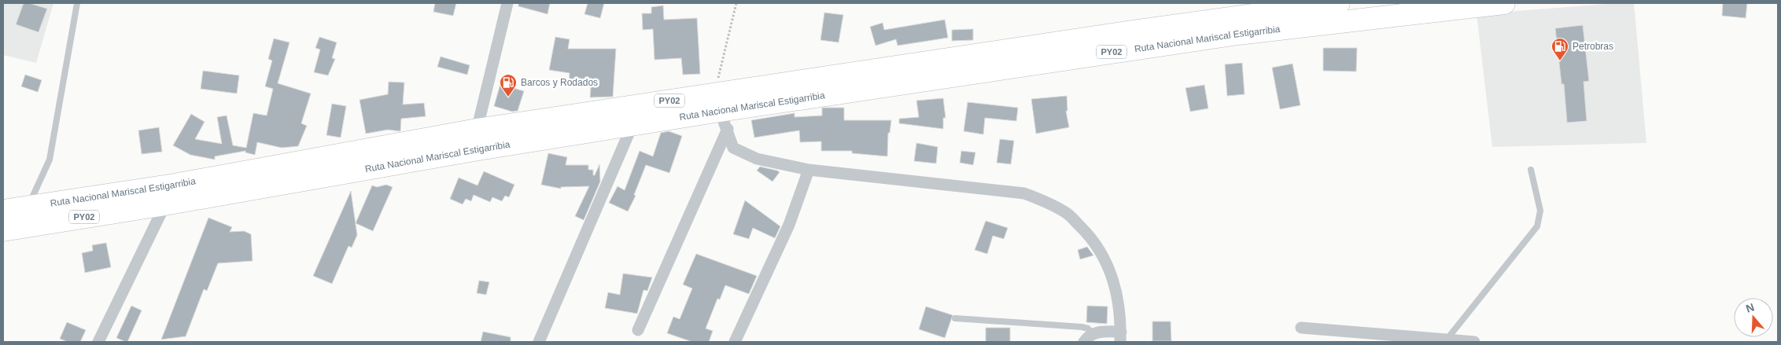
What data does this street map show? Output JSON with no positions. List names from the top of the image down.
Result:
{
  "streets": {
    "highway": ["Ruta Nacional Mariscal Estigarribia", "PY02"]
  },
  "places": {
    "fuel station": ["Petrobras", "Barcos y Rodados"]
  },
  "north": "top"
}
